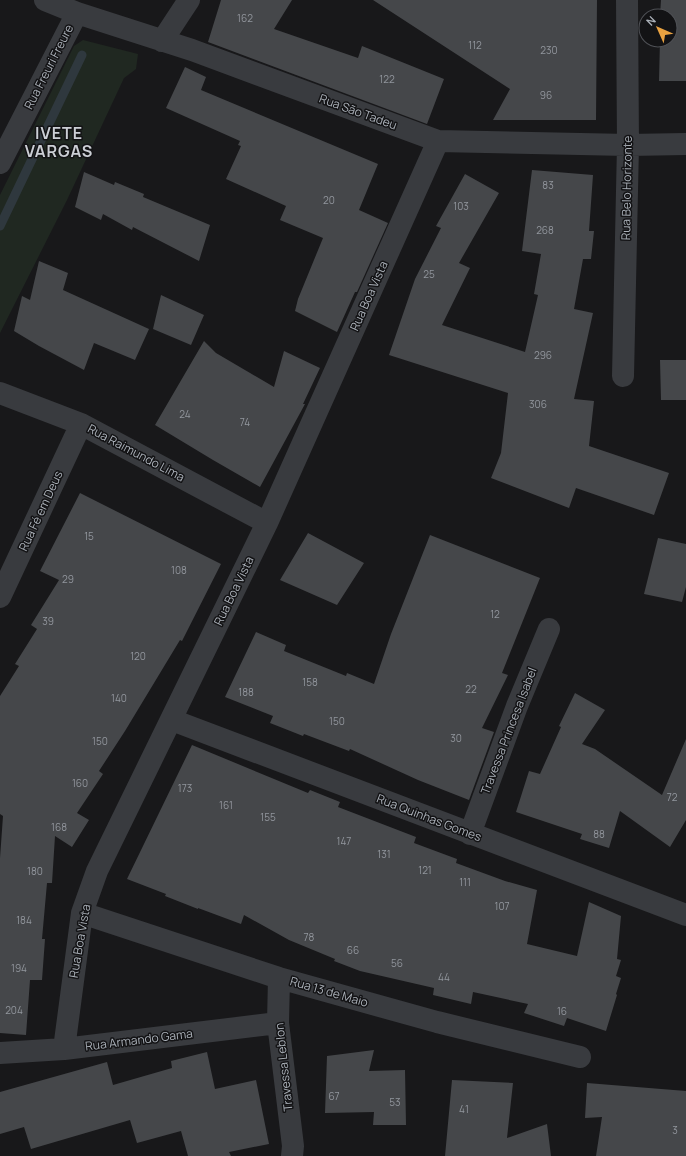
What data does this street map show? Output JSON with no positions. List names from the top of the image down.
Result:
{
  "streets": {
    "street": [
      "Rua Freuri Freure",
      "Rua São Tadeu",
      "Rua Belo Horizonte",
      "Rua Boa Vista",
      "Rua Raimundo Lima",
      "Rua Fé em Deus",
      "Travessa Princesa Isabel",
      "Rua Quinhas Gomes",
      "Rua 13 de Maio",
      "Rua Armando Gama",
      "Travessa Leblon"
    ]
  },
  "crossings": [
    ["Rua Freuri Freure", "Rua São Tadeu"],
    ["Rua São Tadeu", "Rua Belo Horizonte"],
    ["Rua São Tadeu", "Rua Boa Vista"],
    ["Rua Boa Vista", "Rua Raimundo Lima"],
    ["Rua Boa Vista", "Rua Quinhas Gomes"],
    ["Rua Boa Vista", "Rua 13 de Maio"],
    ["Rua Boa Vista", "Rua Armando Gama"],
    ["Rua Raimundo Lima", "Rua Fé em Deus"],
    ["Travessa Princesa Isabel", "Rua Quinhas Gomes"],
    ["Rua 13 de Maio", "Travessa Leblon"],
    ["Rua Armando Gama", "Travessa Leblon"]
  ],
  "districts": ["IVETE VARGAS"],
  "house_numbers": [
    "162",
    "112",
    "230",
    "122",
    "96",
    "83",
    "20",
    "103",
    "268",
    "25",
    "296",
    "306",
    "24",
    "74",
    "15",
    "108",
    "29",
    "12",
    "39",
    "120",
    "158",
    "22",
    "188",
    "140",
    "150",
    "30",
    "150",
    "160",
    "173",
    "72",
    "161",
    "155",
    "168",
    "88",
    "147",
    "131",
    "121",
    "180",
    "111",
    "107",
    "184",
    "78",
    "66",
    "56",
    "194",
    "44",
    "204",
    "16",
    "67",
    "53",
    "41",
    "3"
  ],
  "north": "top left"
}
